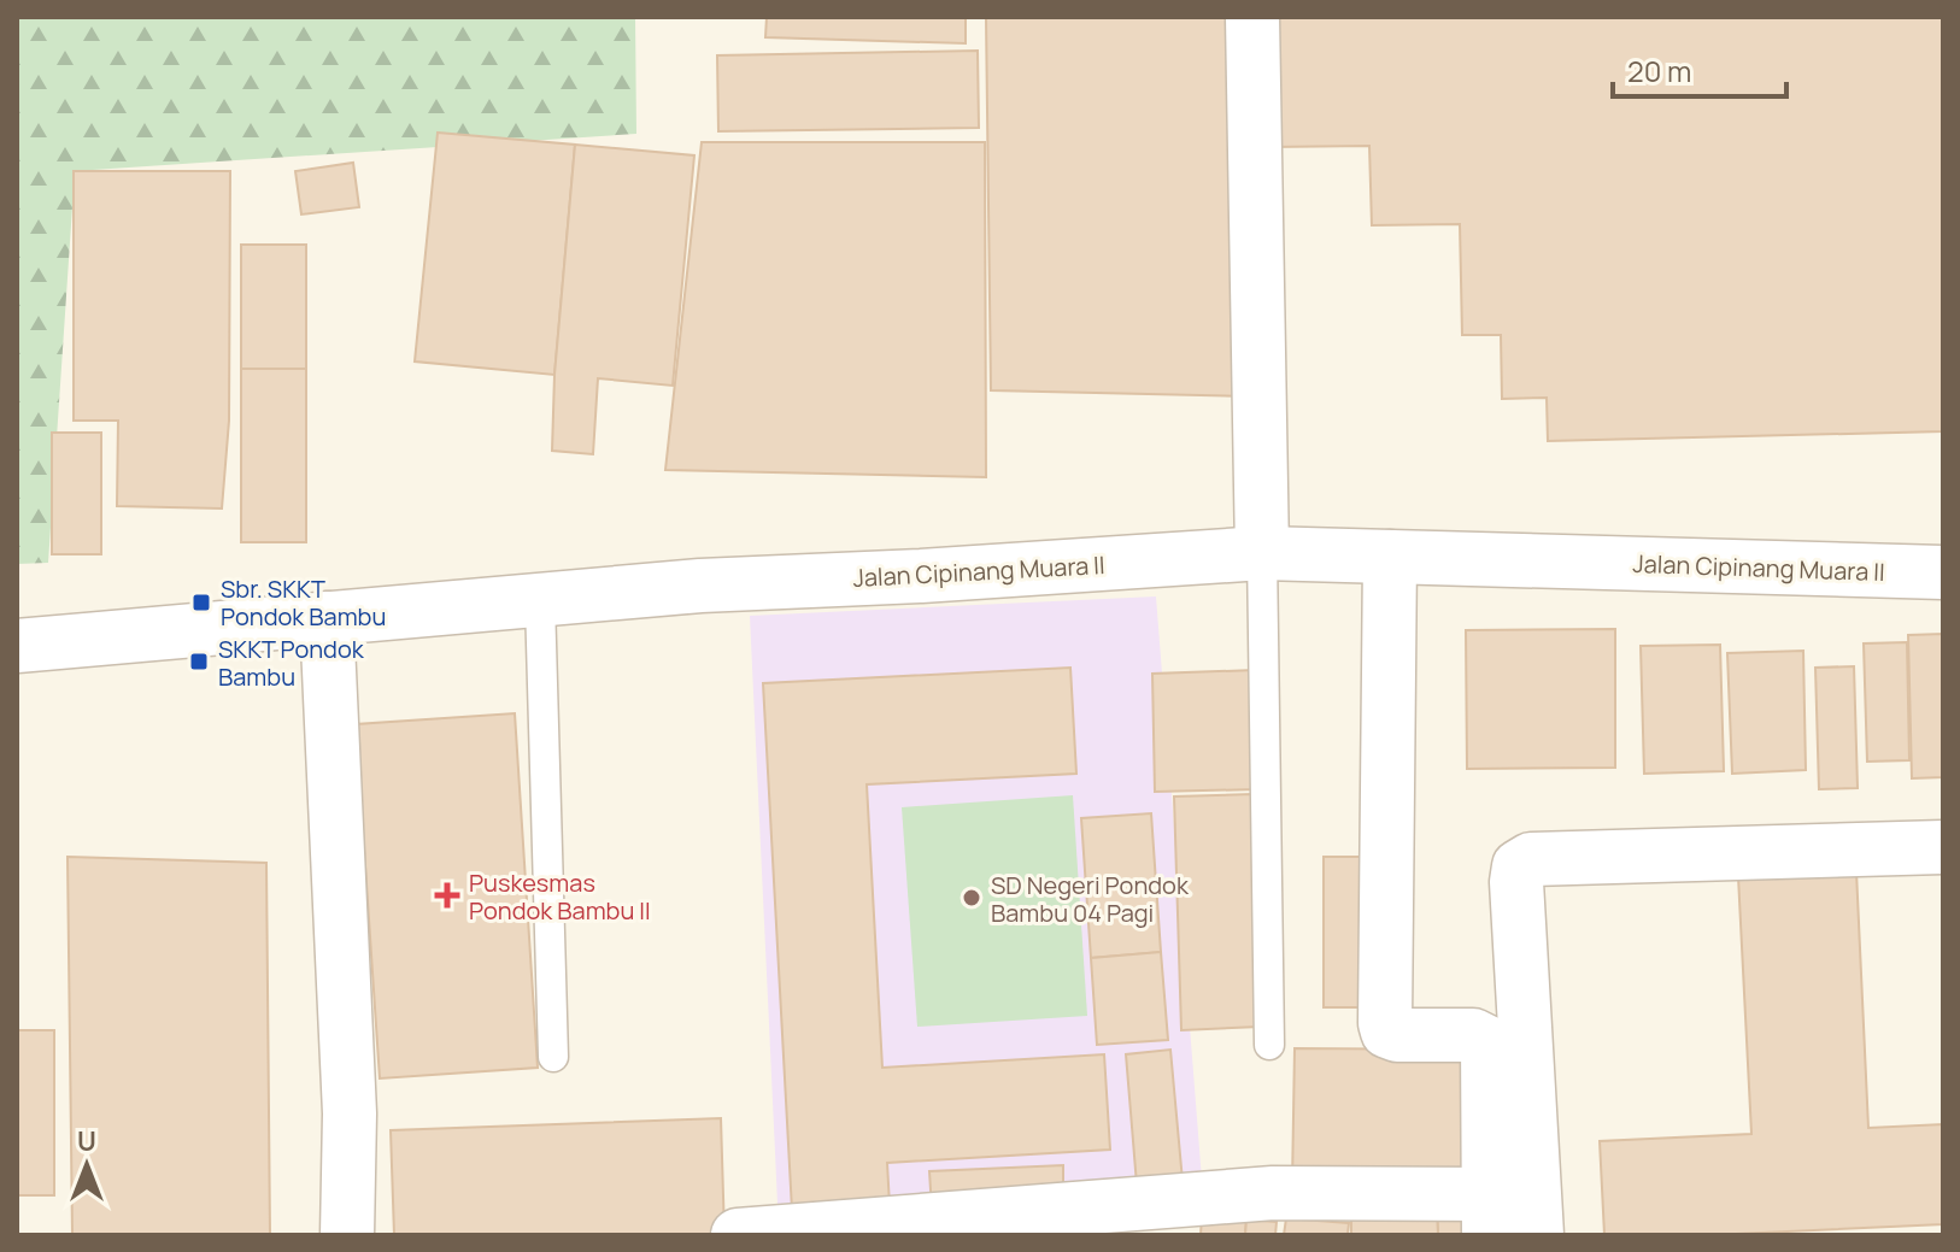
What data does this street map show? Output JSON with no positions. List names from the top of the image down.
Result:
{
  "streets": {
    "street": ["Jalan Cipinang Muara II"]
  },
  "places": {
    "transit": ["Sbr. SKKT Pondok Bambu", "SKKT Pondok Bambu"],
    "health": ["Puskesmas Pondok Bambu II"],
    "other": ["SD Negeri Pondok Bambu 04 Pagi"]
  },
  "scale_bar": "20 m",
  "north": "top"
}
